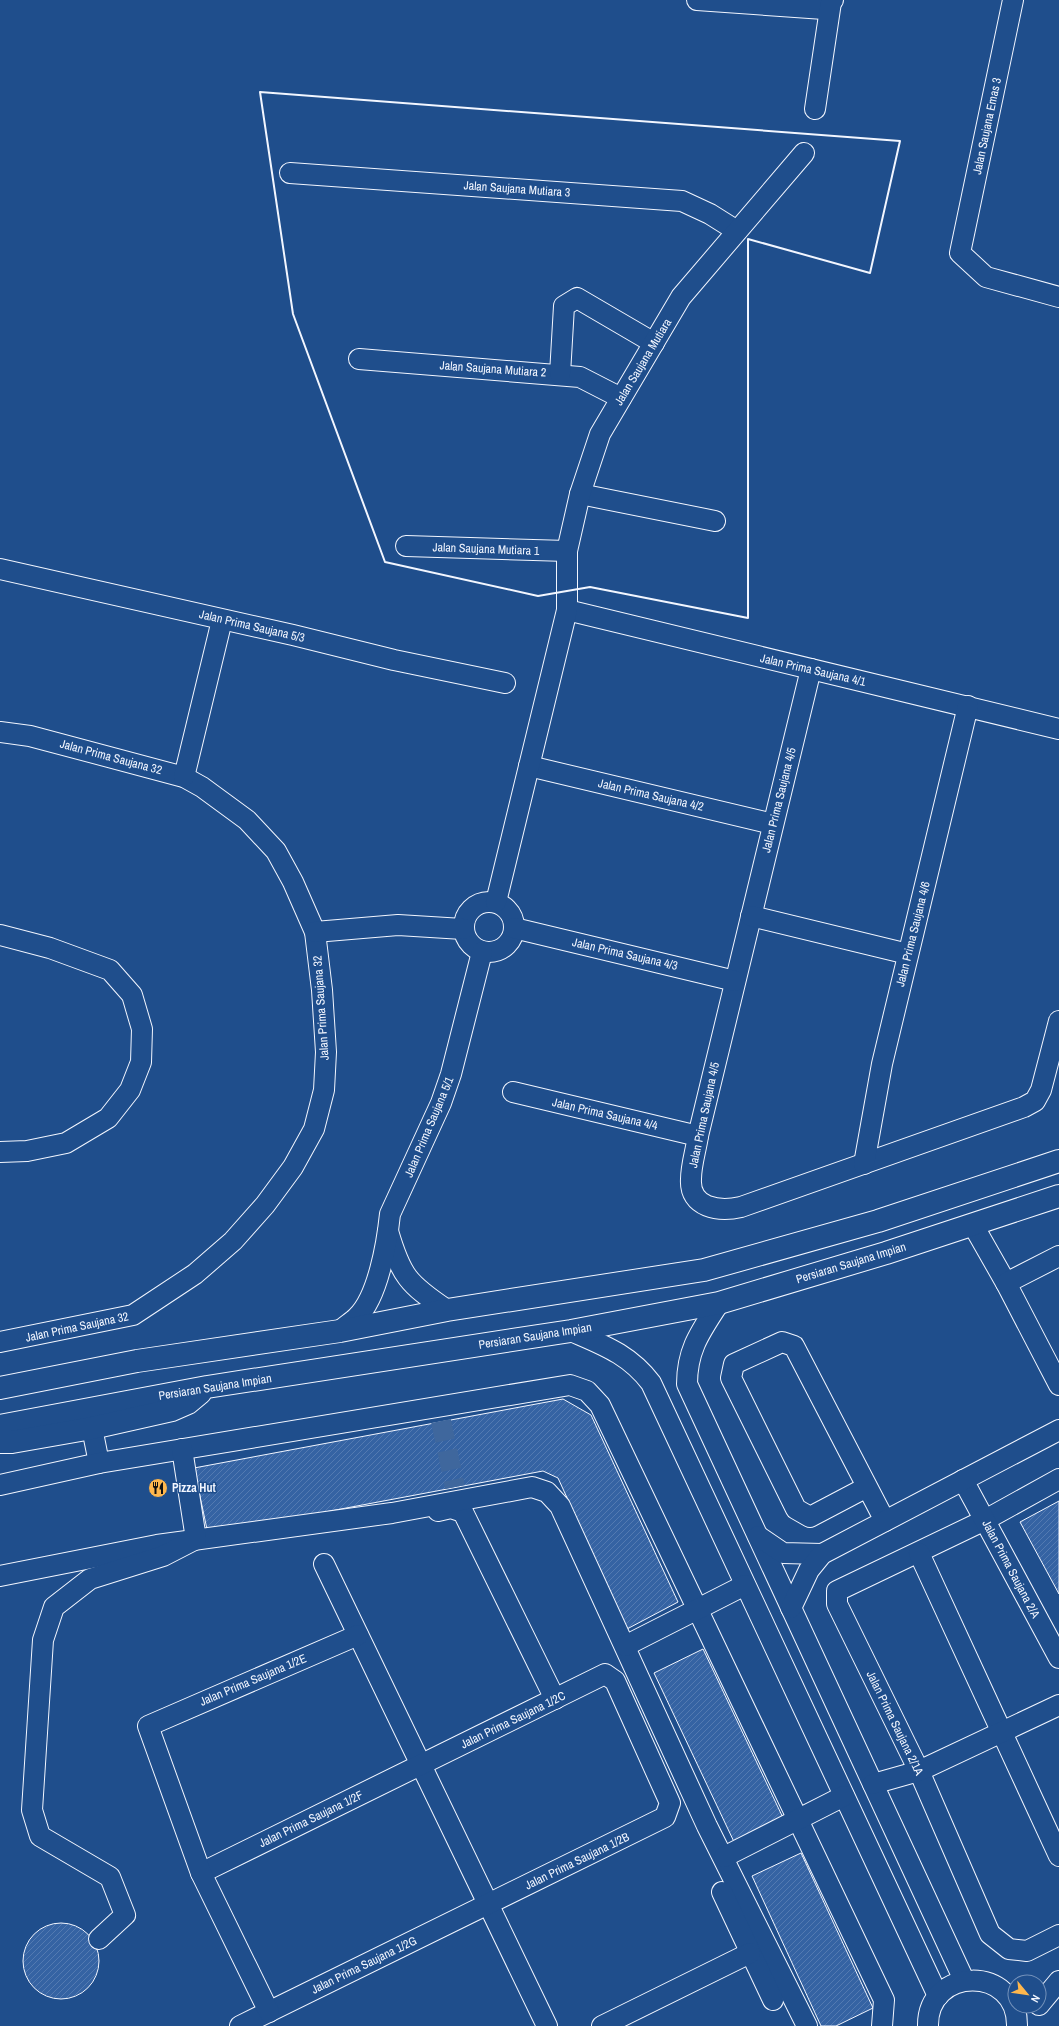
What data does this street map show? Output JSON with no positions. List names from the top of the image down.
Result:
{
  "streets": {
    "highway": ["Persiaran Saujana Impian"],
    "street": [
      "Jalan Saujana Emas 3",
      "Jalan Saujana Mutiara 3",
      "Jalan Saujana Mutiara",
      "Jalan Saujana Mutiara 2",
      "Jalan Saujana Mutiara 1",
      "Jalan Prima Saujana 5/3",
      "Jalan Prima Saujana 4/1",
      "Jalan Prima Saujana 32",
      "Jalan Prima Saujana 4/2",
      "Jalan Prima Saujana 4/5",
      "Jalan Prima Saujana 4/6",
      "Jalan Prima Saujana 4/3",
      "Jalan Prima Saujana 4/4",
      "Jalan Prima Saujana 5/1",
      "Jalan Prima Saujana 2/A",
      "Jalan Prima Saujana 1/2E",
      "Jalan Prima Saujana 1/2C",
      "Jalan Prima Saujana 2/1A",
      "Jalan Prima Saujana 1/2F",
      "Jalan Prima Saujana 1/2B",
      "Jalan Prima Saujana 1/2G"
    ]
  },
  "crossings": [
    ["Jalan Saujana Mutiara 3", "Jalan Saujana Mutiara"],
    ["Jalan Saujana Mutiara", "Jalan Saujana Mutiara 2"],
    ["Jalan Saujana Mutiara", "Jalan Saujana Mutiara 1"],
    ["Jalan Saujana Mutiara", "Jalan Prima Saujana 4/1"],
    ["Jalan Saujana Mutiara", "Jalan Prima Saujana 4/2"],
    ["Jalan Saujana Mutiara", "Jalan Prima Saujana 4/3"],
    ["Jalan Saujana Mutiara", "Jalan Prima Saujana 5/1"],
    ["Jalan Prima Saujana 4/1", "Jalan Prima Saujana 4/5"],
    ["Jalan Prima Saujana 4/1", "Jalan Prima Saujana 4/6"],
    ["Jalan Prima Saujana 4/2", "Jalan Prima Saujana 4/5"],
    ["Jalan Prima Saujana 4/5", "Jalan Prima Saujana 4/6"],
    ["Jalan Prima Saujana 4/5", "Jalan Prima Saujana 4/3"],
    ["Jalan Prima Saujana 4/5", "Jalan Prima Saujana 4/4"],
    ["Jalan Prima Saujana 4/3", "Jalan Prima Saujana 5/1"],
    ["Jalan Prima Saujana 2/A", "Jalan Prima Saujana 2/1A"],
    ["Jalan Prima Saujana 1/2E", "Jalan Prima Saujana 1/2F"],
    ["Jalan Prima Saujana 1/2C", "Jalan Prima Saujana 1/2F"],
    ["Jalan Prima Saujana 1/2C", "Jalan Prima Saujana 1/2B"],
    ["Jalan Prima Saujana 1/2B", "Jalan Prima Saujana 1/2G"]
  ],
  "places": {
    "restaurant": ["Pizza Hut"]
  },
  "north": "bottom right"
}
